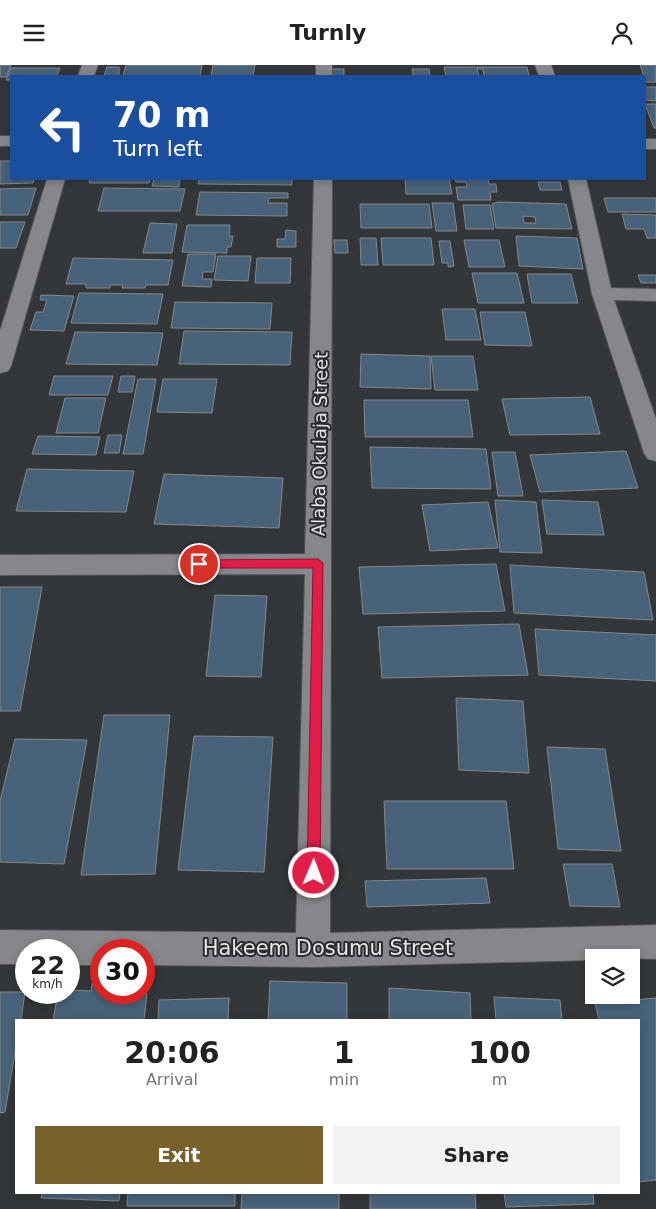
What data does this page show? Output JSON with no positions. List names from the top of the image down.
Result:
{
  "streets": {
    "street": ["Alaba Okulaja Street", "Hakeem Dosumu Street"]
  },
  "crossings": [
    ["Alaba Okulaja Street", "Hakeem Dosumu Street"]
  ],
  "page": {
    "header": "Turnly",
    "turn": ["70 m", "Turn left"],
    "speed": "22 km/h",
    "limit": "30",
    "eta": [
      "20:06",
      "Arrival",
      "1",
      "min",
      "100",
      "m"
    ],
    "buttons": ["Exit", "Share"]
  }
}
